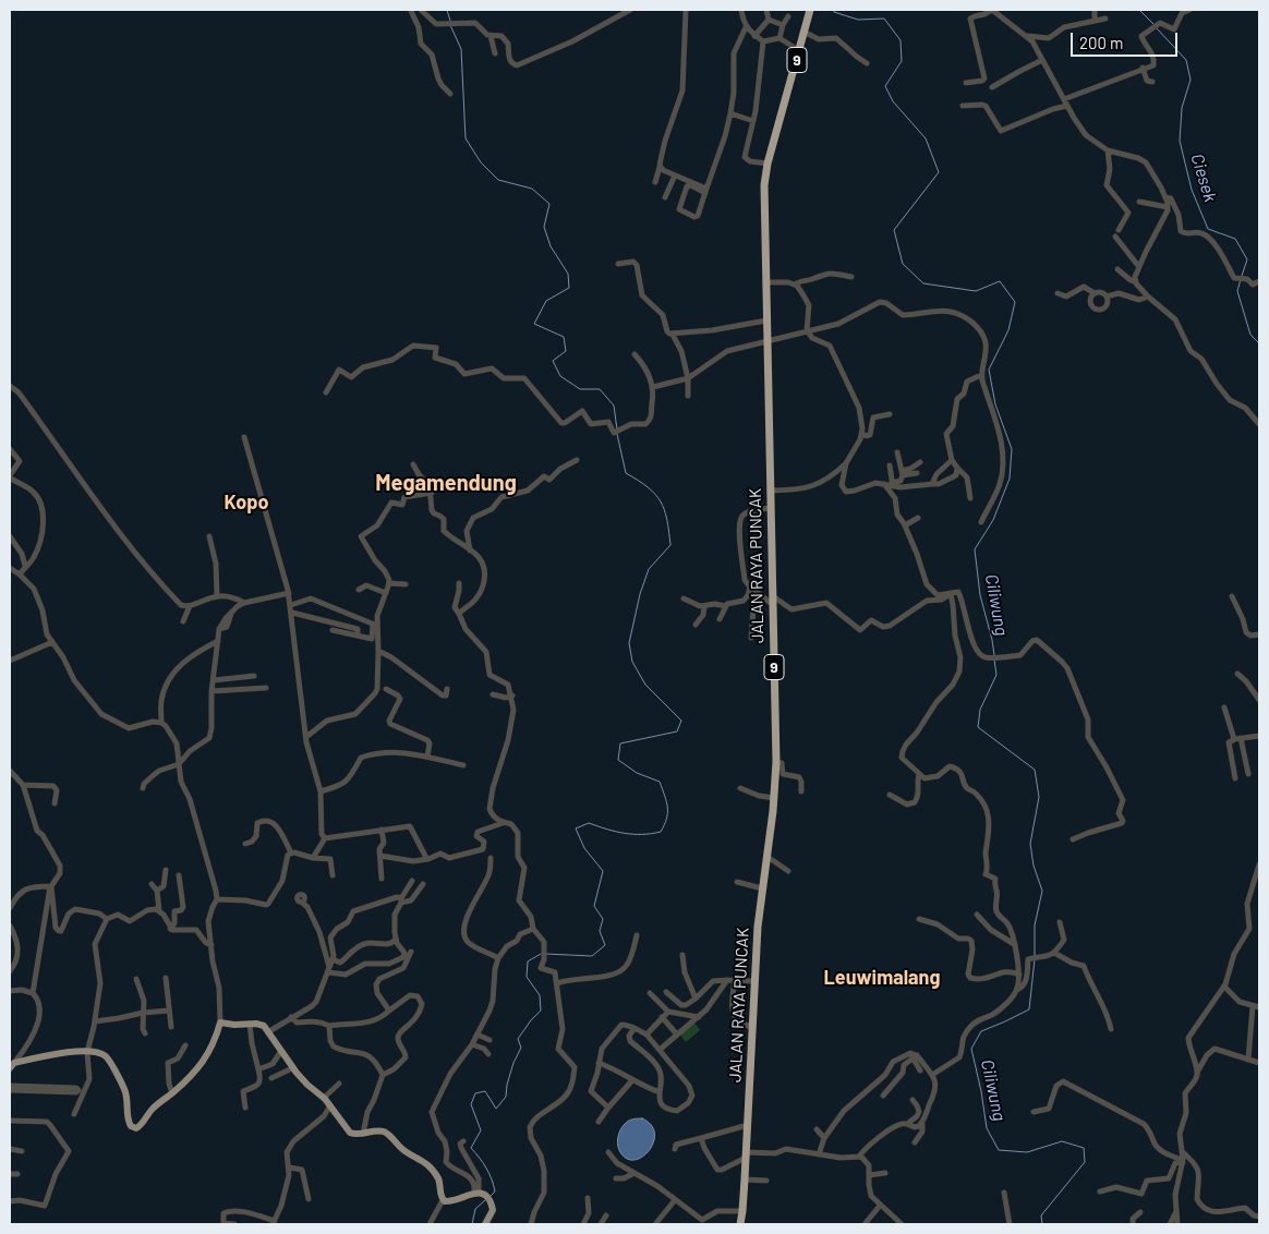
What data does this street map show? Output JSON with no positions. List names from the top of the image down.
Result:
{
  "streets": {
    "highway": ["9", "JALAN RAYA PUNCAK"]
  },
  "districts": ["Megamendung", "Kopo", "Leuwimalang"],
  "water": ["Ciesek", "Ciliwung"],
  "scale_bar": "200 m"
}
